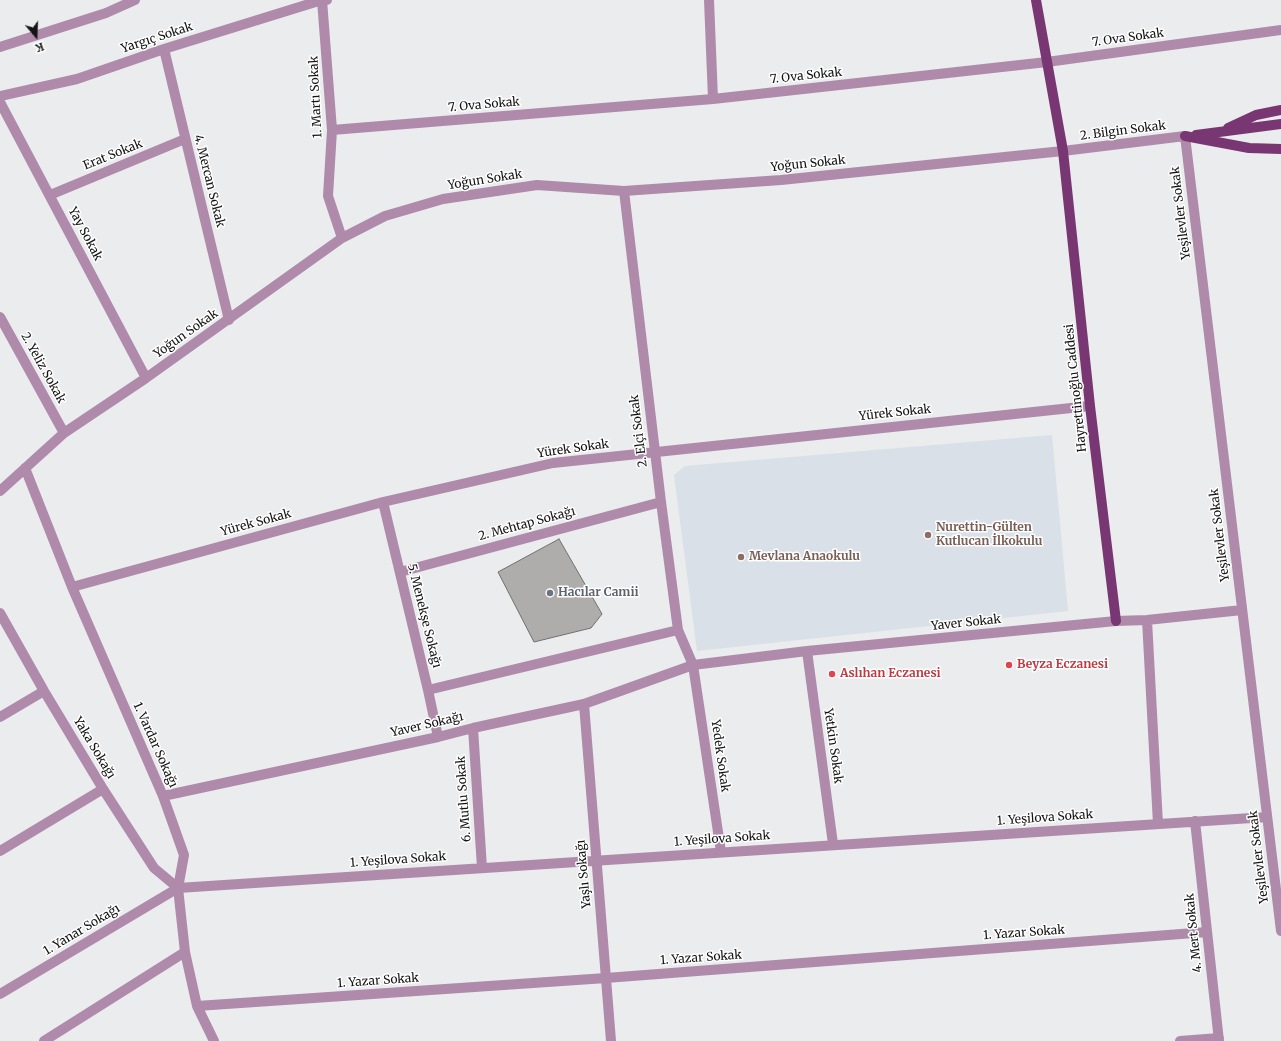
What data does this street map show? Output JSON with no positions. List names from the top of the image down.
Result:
{
  "streets": {
    "main road": ["Hayrettinoğlu Caddesi"],
    "street": [
      "Yargıç Sokak",
      "7. Ova Sokak",
      "1. Martı Sokak",
      "2. Bilgin Sokak",
      "Erat Sokak",
      "Yoğun Sokak",
      "4. Mercan Sokak",
      "Yeşilevler Sokak",
      "Yay Sokak",
      "2. Yeliz Sokak",
      "Yürek Sokak",
      "2. Elçi Sokak",
      "2. Mehtap Sokağı",
      "5. Menekşe Sokağı",
      "Yaver Sokak",
      "Yaver Sokağı",
      "1. Vardar Sokağı",
      "Yetkin Sokak",
      "Yaka Sokağı",
      "Yedek Sokak",
      "6. Mutlu Sokak",
      "1. Yeşilova Sokak",
      "Yaşlı Sokağı",
      "1. Yanar Sokağı",
      "1. Yazar Sokak",
      "4. Mert Sokak"
    ]
  },
  "crossings": [
    ["Yargıç Sokak", "1. Martı Sokak"],
    ["Yargıç Sokak", "4. Mercan Sokak"],
    ["7. Ova Sokak", "1. Martı Sokak"],
    ["7. Ova Sokak", "Hayrettinoğlu Caddesi"],
    ["1. Martı Sokak", "Yoğun Sokak"],
    ["2. Bilgin Sokak", "Yoğun Sokak"],
    ["2. Bilgin Sokak", "Yeşilevler Sokak"],
    ["2. Bilgin Sokak", "Hayrettinoğlu Caddesi"],
    ["Erat Sokak", "4. Mercan Sokak"],
    ["Erat Sokak", "Yay Sokak"],
    ["Yoğun Sokak", "4. Mercan Sokak"],
    ["Yoğun Sokak", "Yay Sokak"],
    ["Yoğun Sokak", "2. Yeliz Sokak"],
    ["Yoğun Sokak", "Hayrettinoğlu Caddesi"],
    ["Yoğun Sokak", "2. Elçi Sokak"],
    ["Yoğun Sokak", "1. Vardar Sokağı"],
    ["Yeşilevler Sokak", "Yaver Sokak"],
    ["Yeşilevler Sokak", "1. Yeşilova Sokak"],
    ["Hayrettinoğlu Caddesi", "Yürek Sokak"],
    ["Hayrettinoğlu Caddesi", "Yaver Sokak"],
    ["Yürek Sokak", "2. Elçi Sokak"],
    ["Yürek Sokak", "5. Menekşe Sokağı"],
    ["Yürek Sokak", "1. Vardar Sokağı"],
    ["2. Elçi Sokak", "2. Mehtap Sokağı"],
    ["2. Elçi Sokak", "Yaver Sokak"],
    ["2. Elçi Sokak", "Yaver Sokağı"],
    ["2. Elçi Sokak", "Yedek Sokak"],
    ["2. Mehtap Sokağı", "5. Menekşe Sokağı"],
    ["5. Menekşe Sokağı", "Yaver Sokağı"],
    ["Yaver Sokak", "Yaver Sokağı"],
    ["Yaver Sokak", "Yetkin Sokak"],
    ["Yaver Sokak", "Yedek Sokak"],
    ["Yaver Sokağı", "1. Vardar Sokağı"],
    ["Yaver Sokağı", "Yedek Sokak"],
    ["Yaver Sokağı", "6. Mutlu Sokak"],
    ["Yaver Sokağı", "Yaşlı Sokağı"],
    ["1. Vardar Sokağı", "Yaka Sokağı"],
    ["1. Vardar Sokağı", "1. Yeşilova Sokak"],
    ["1. Vardar Sokağı", "1. Yanar Sokağı"],
    ["1. Vardar Sokağı", "1. Yazar Sokak"],
    ["Yetkin Sokak", "1. Yeşilova Sokak"],
    ["Yaka Sokağı", "1. Yeşilova Sokak"],
    ["Yaka Sokağı", "1. Yanar Sokağı"],
    ["Yedek Sokak", "1. Yeşilova Sokak"],
    ["6. Mutlu Sokak", "1. Yeşilova Sokak"],
    ["1. Yeşilova Sokak", "Yaşlı Sokağı"],
    ["1. Yeşilova Sokak", "1. Yanar Sokağı"],
    ["1. Yeşilova Sokak", "4. Mert Sokak"],
    ["Yaşlı Sokağı", "1. Yazar Sokak"],
    ["1. Yazar Sokak", "4. Mert Sokak"]
  ],
  "places": [
    "Nurettin-Gülten Kutlucan İlkokulu",
    "Mevlana Anaokulu",
    "Hacılar Camii",
    "Beyza Eczanesi",
    "Aslıhan Eczanesi"
  ],
  "north": "bottom"
}
